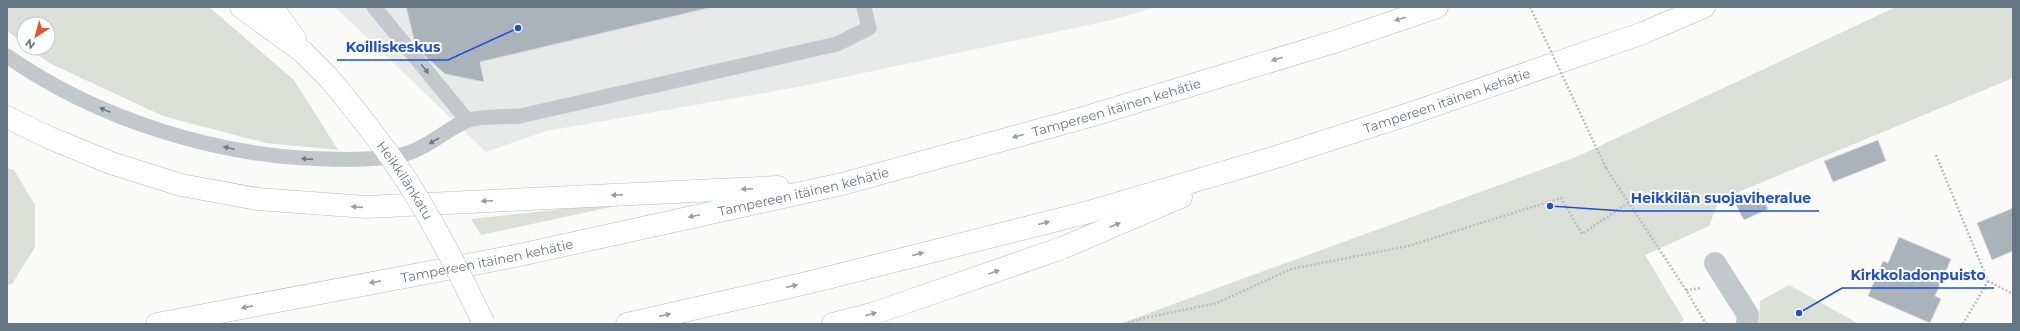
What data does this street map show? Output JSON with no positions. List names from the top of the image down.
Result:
{
  "streets": {
    "main road": ["Tampereen itäinen kehätie", "Heikkilänkatu"]
  },
  "places": ["Koilliskeskus", "Heikkilän suojaviheralue", "Kirkkoladonpuisto"],
  "north": "bottom left"
}
